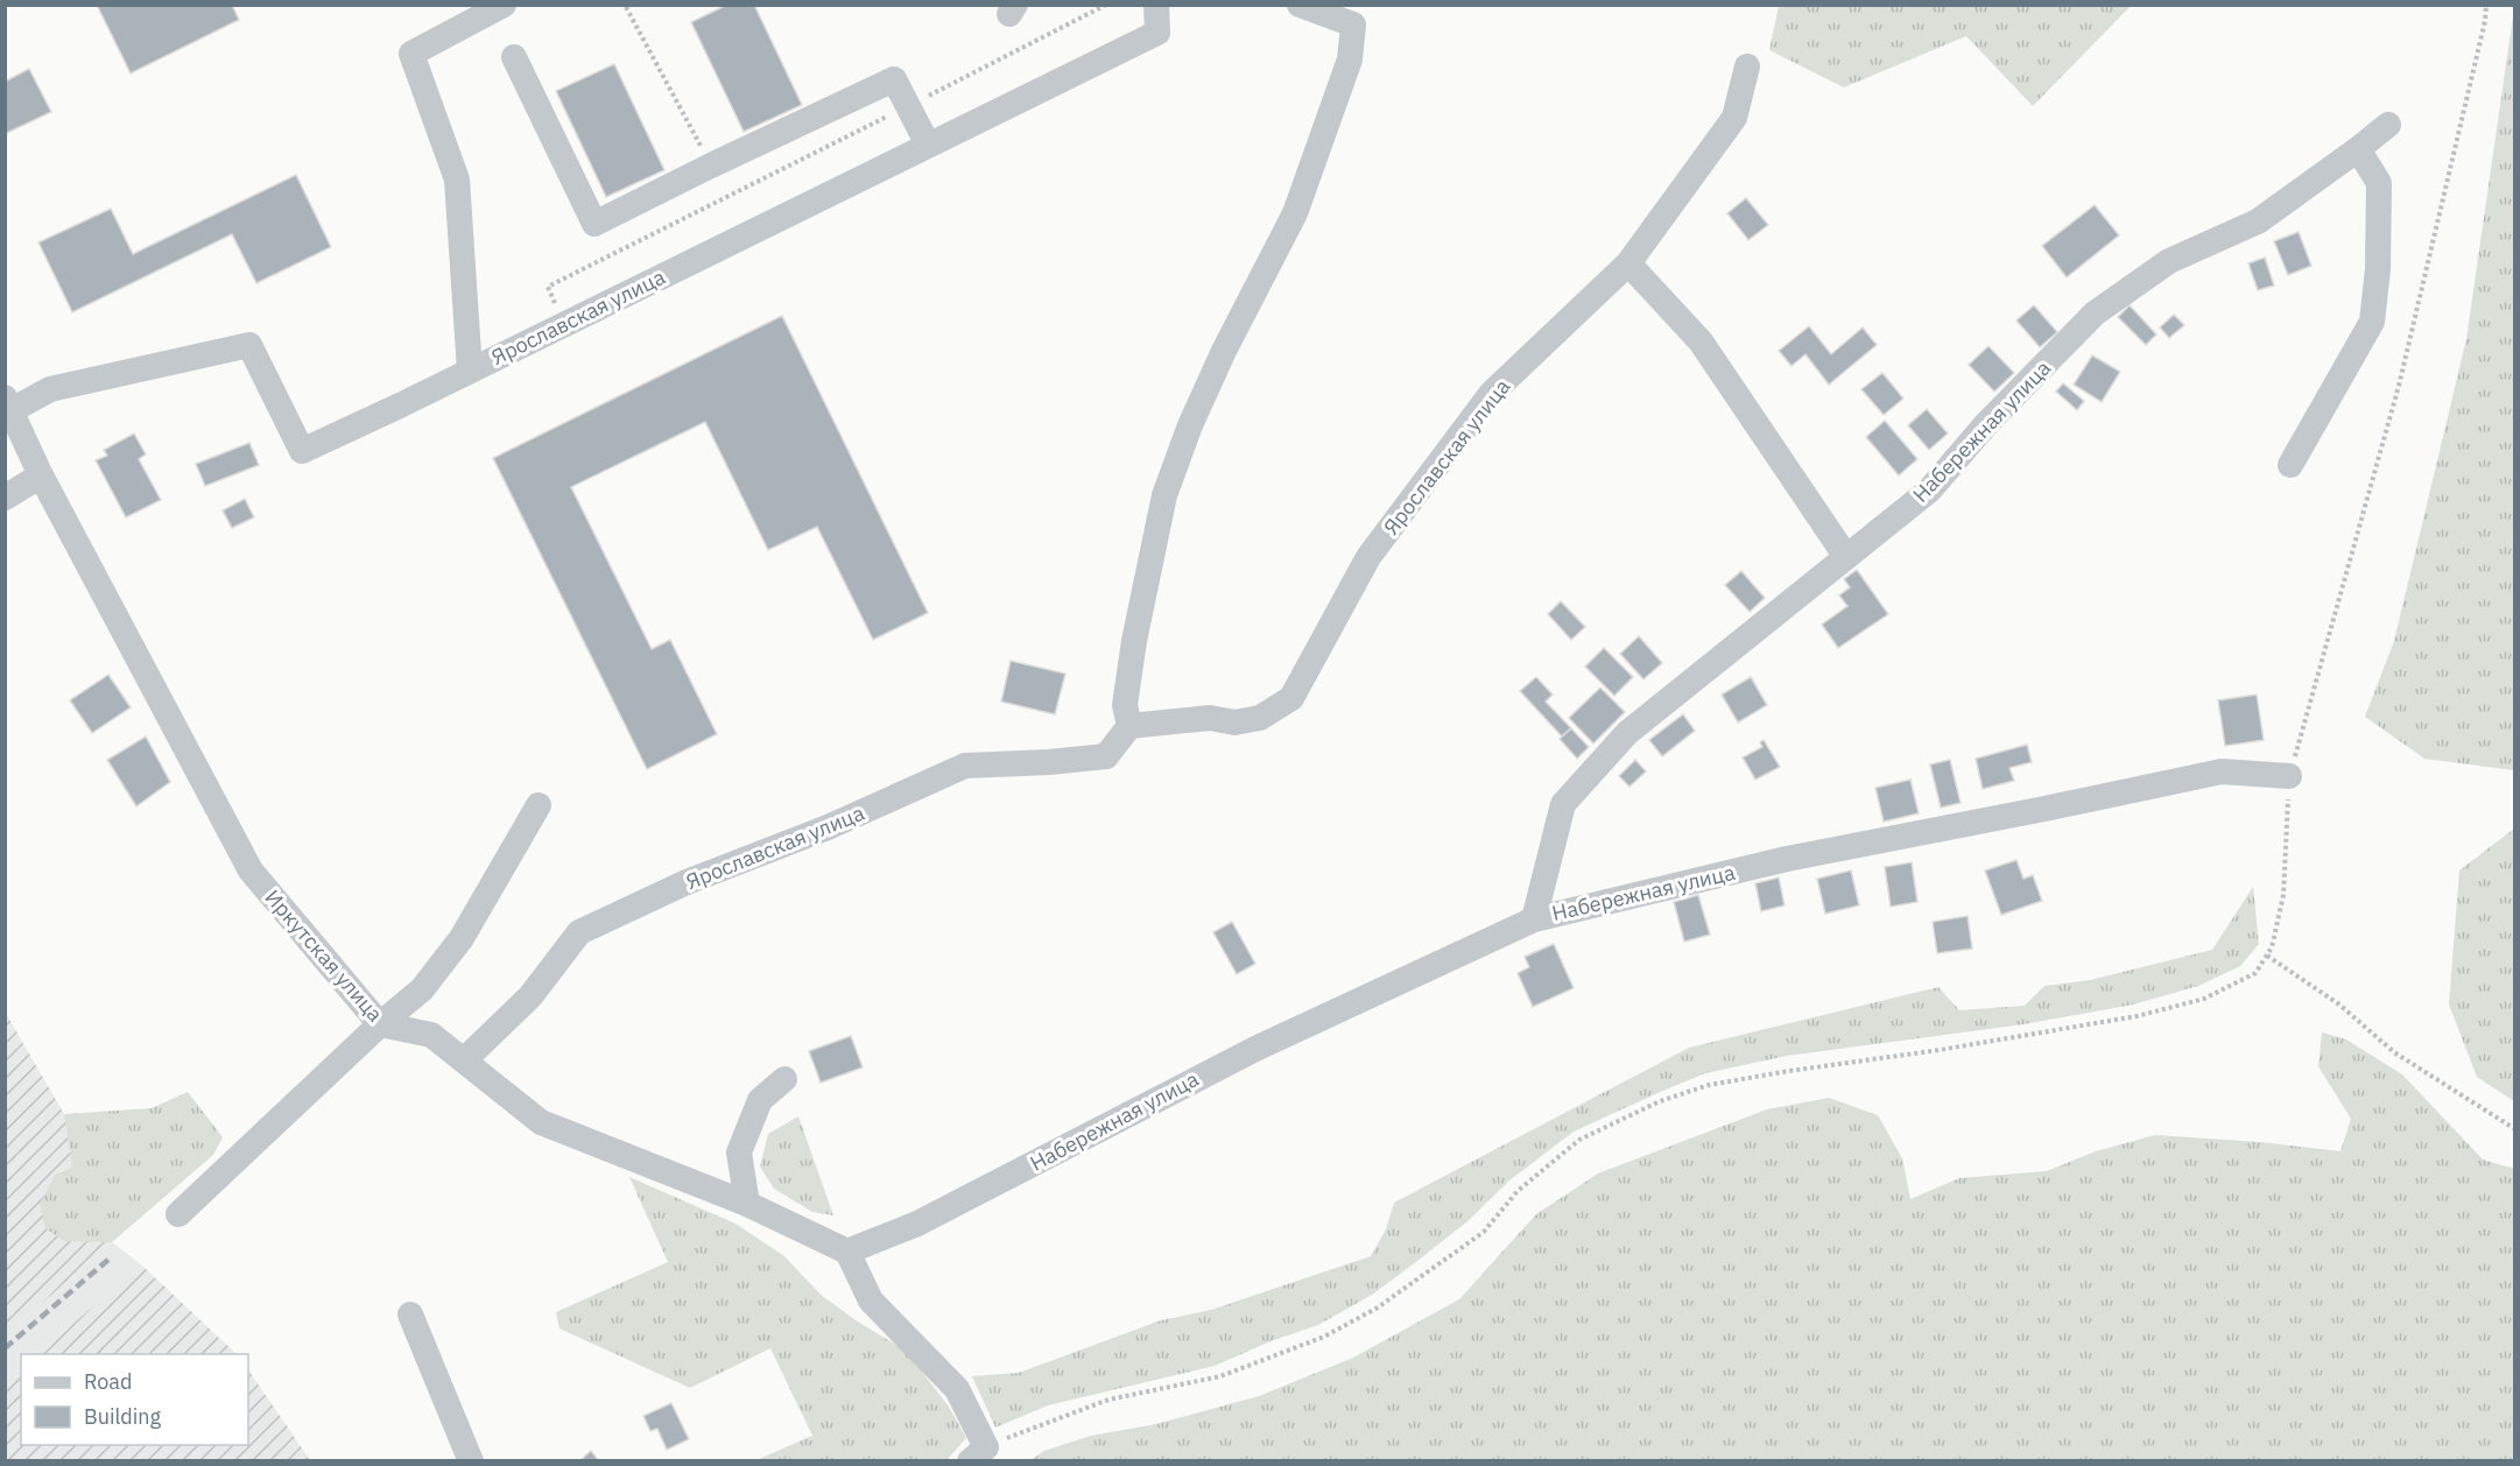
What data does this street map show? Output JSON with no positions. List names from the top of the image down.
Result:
{
  "streets": {
    "street": ["Ярославская улица", "Набережная улица", "Иркутская улица"]
  },
  "crossings": [
    ["Ярославская улица", "Иркутская улица"],
    ["Набережная улица", "Иркутская улица"]
  ],
  "legend": ["Road", "Building"]
}
